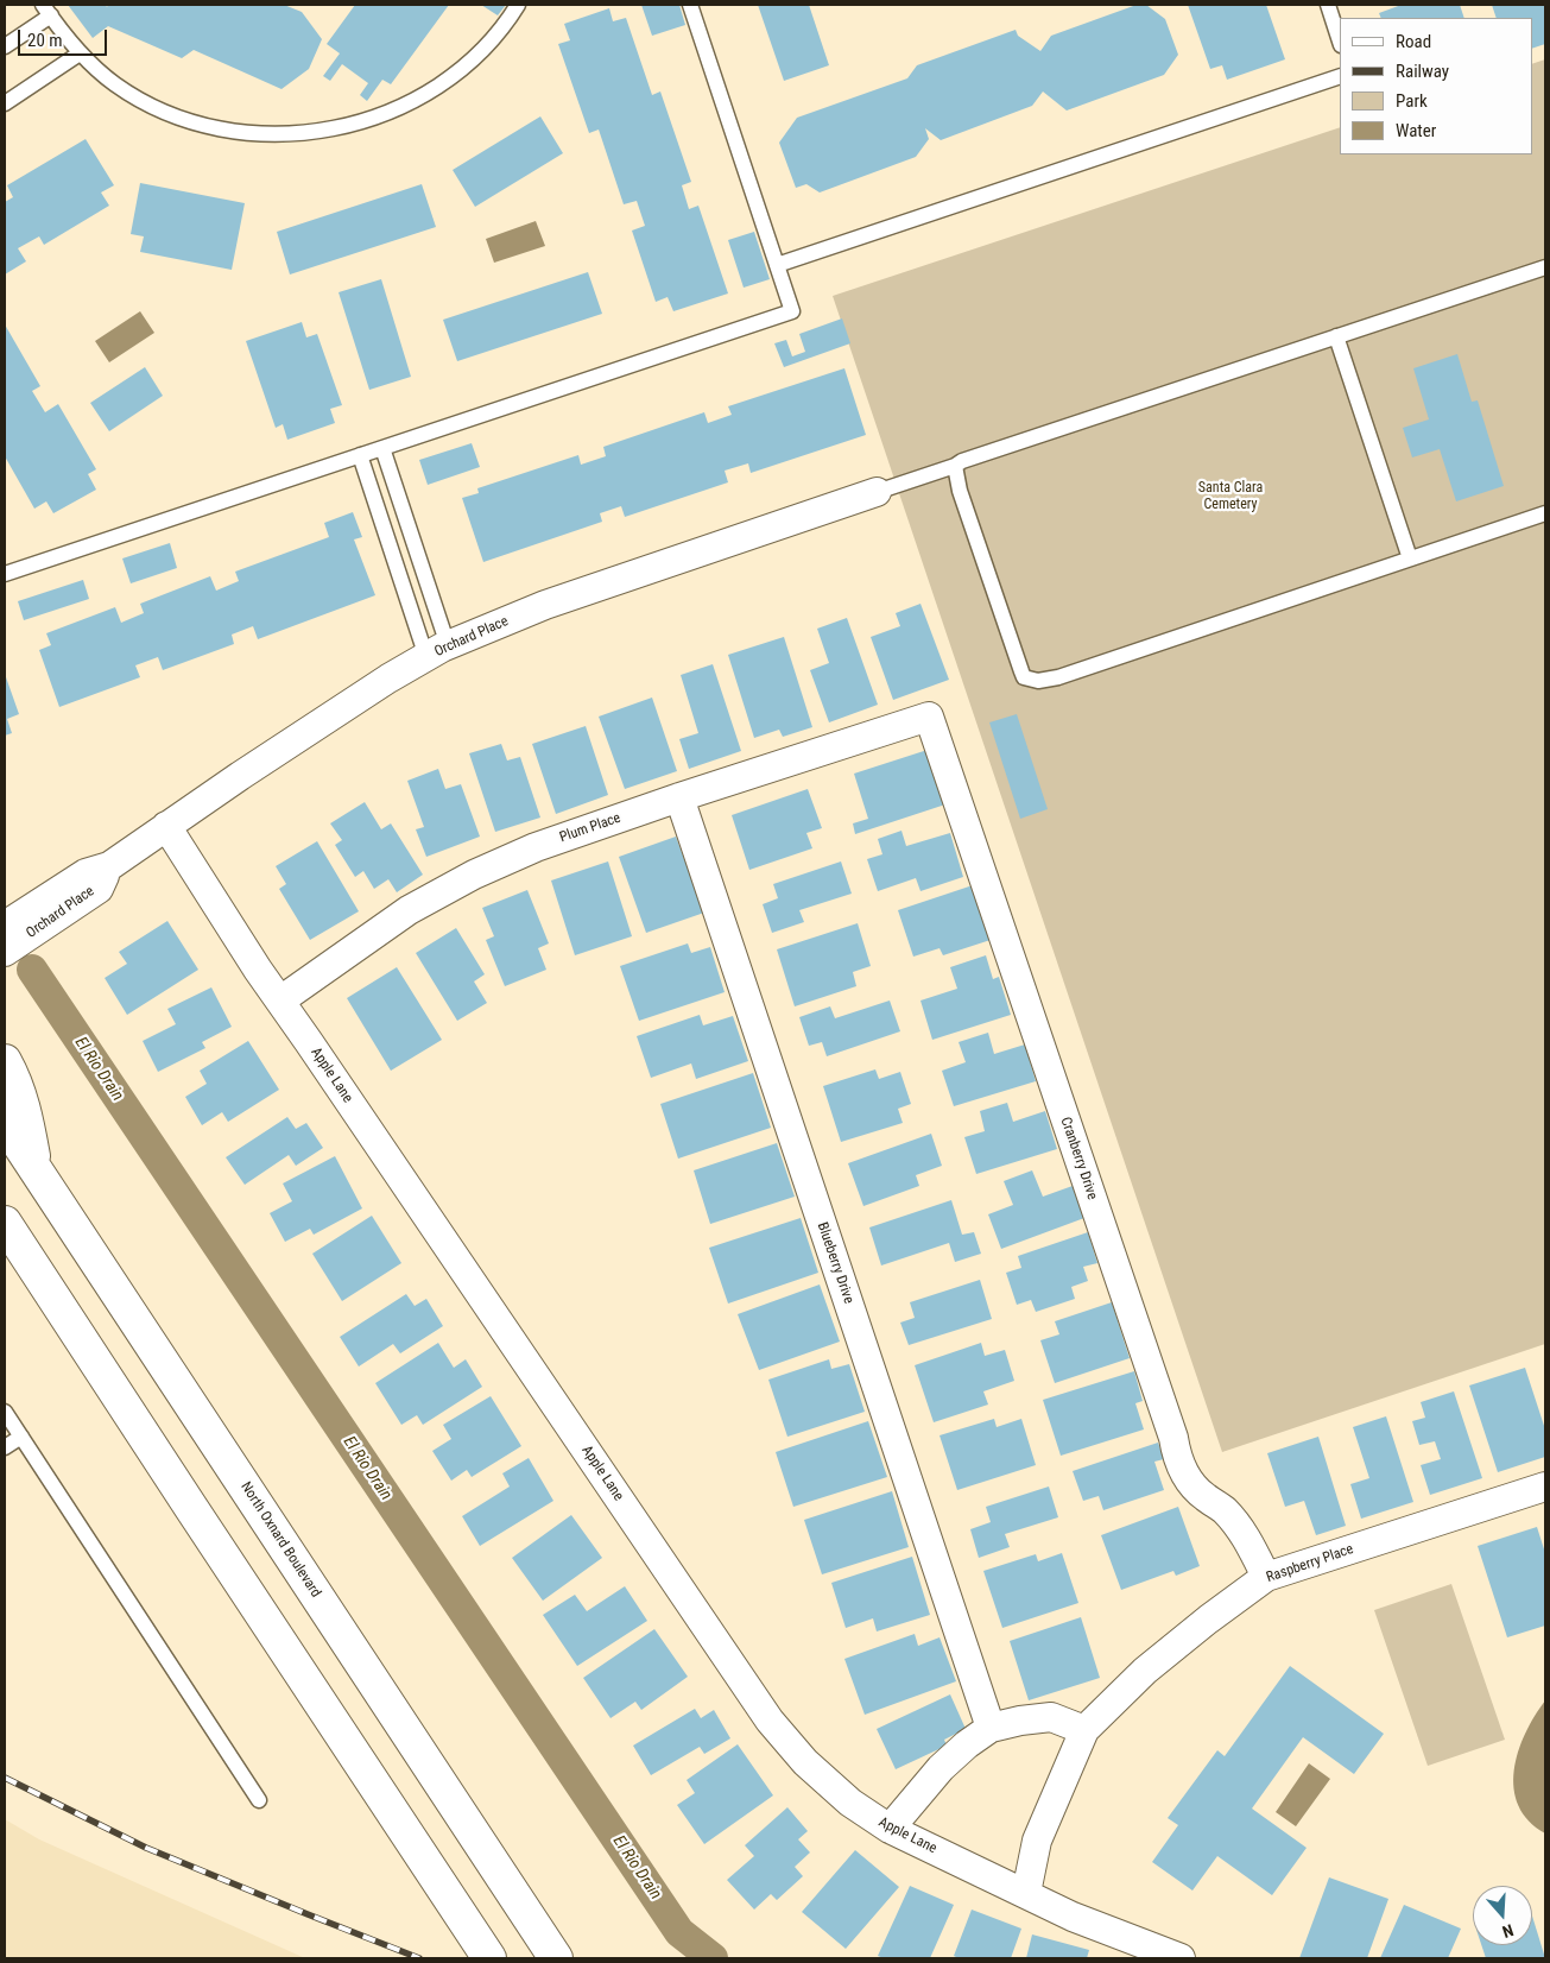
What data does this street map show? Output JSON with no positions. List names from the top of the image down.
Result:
{
  "streets": {
    "main road": ["North Oxnard Boulevard"],
    "street": [
      "Orchard Place",
      "Plum Place",
      "Apple Lane",
      "Cranberry Drive",
      "Blueberry Drive",
      "Raspberry Place"
    ]
  },
  "crossings": [
    ["Orchard Place", "Apple Lane"],
    ["Plum Place", "Apple Lane"],
    ["Plum Place", "Cranberry Drive"],
    ["Plum Place", "Blueberry Drive"],
    ["Apple Lane", "Raspberry Place"],
    ["Cranberry Drive", "Raspberry Place"]
  ],
  "water": ["El Rio Drain"],
  "parks": ["Santa Clara Cemetery"],
  "legend": [
    "Road",
    "Railway",
    "Park",
    "Water"
  ],
  "scale_bar": "20 m",
  "north": "bottom"
}
